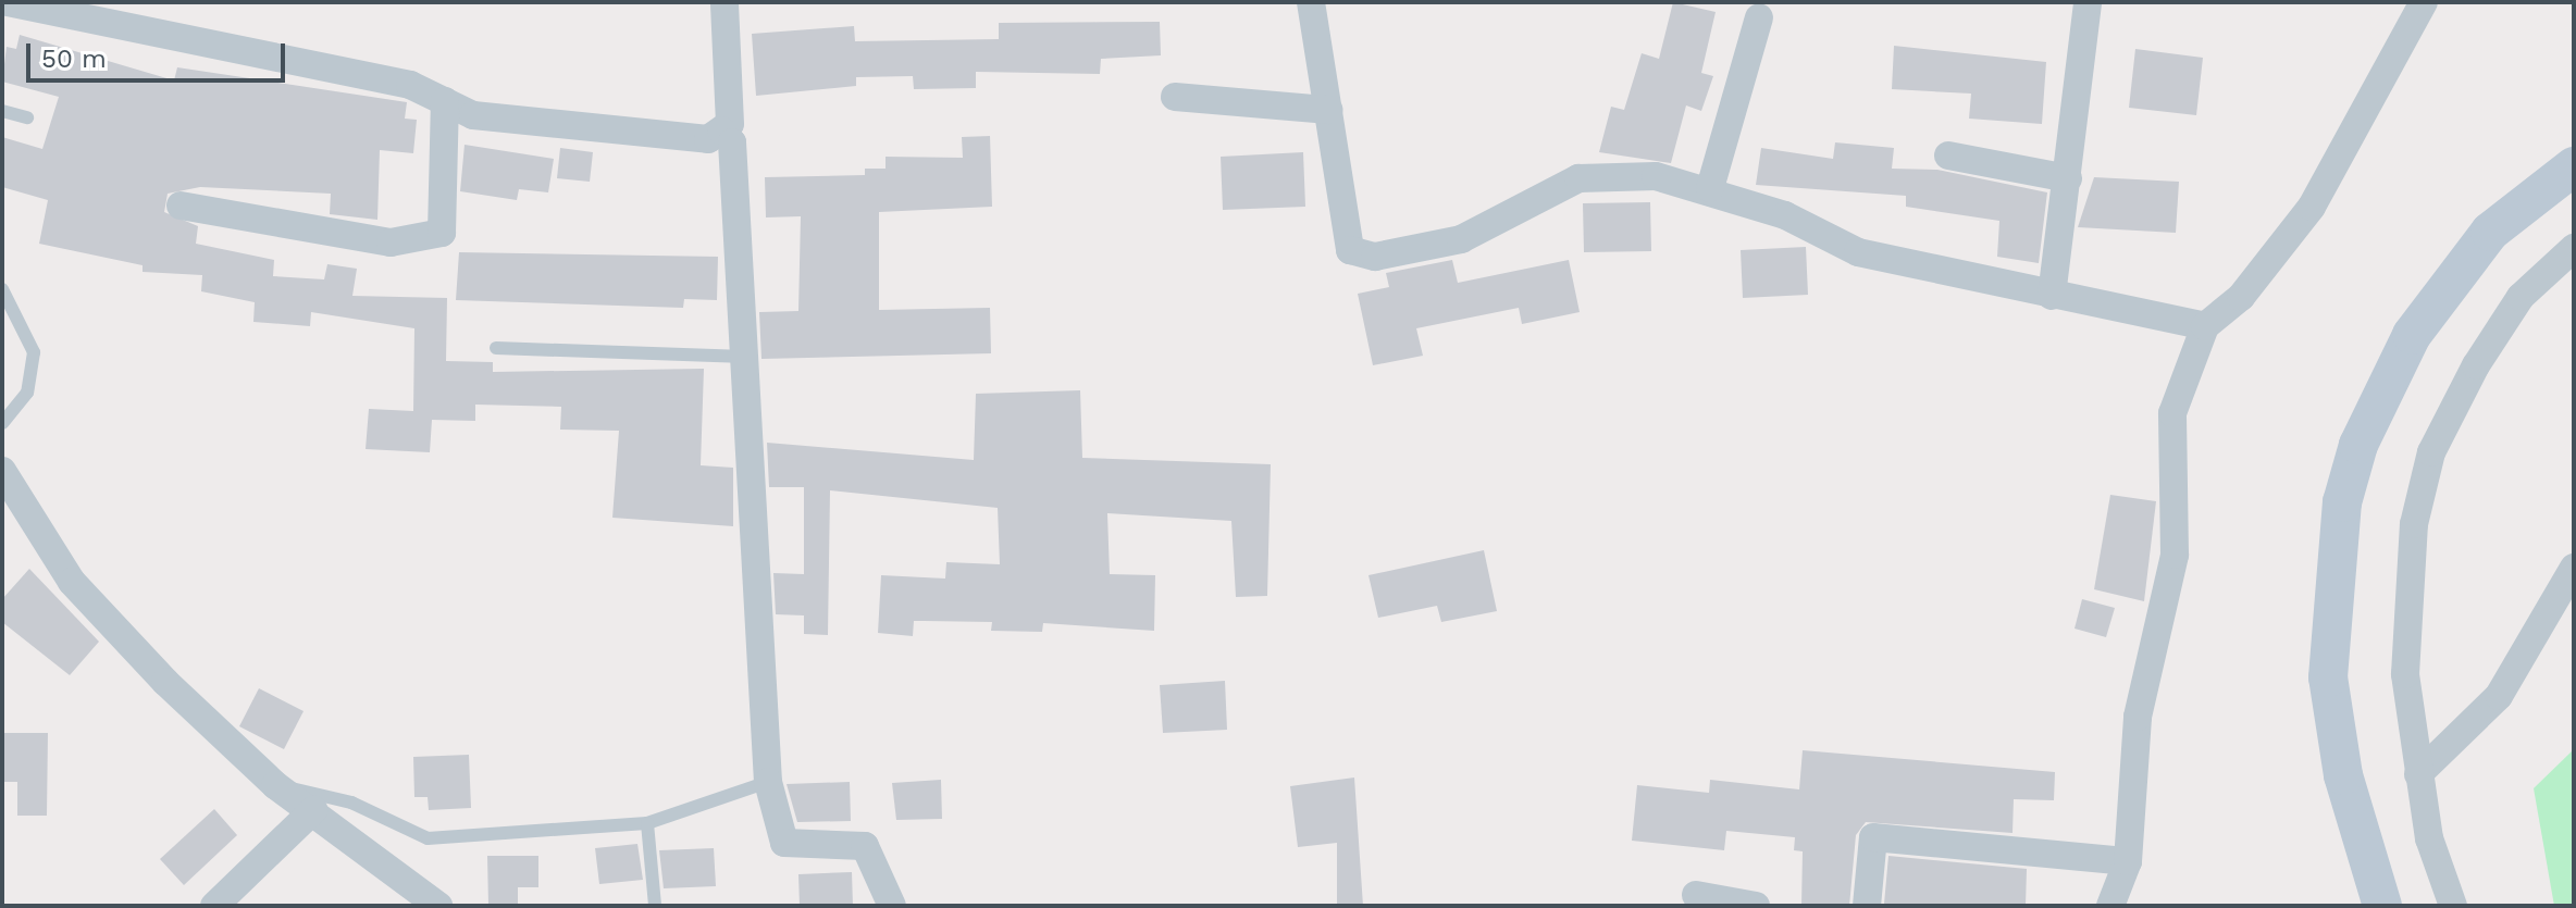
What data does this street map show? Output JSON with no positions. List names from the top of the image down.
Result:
{
  "scale_bar": "50 m"
}
